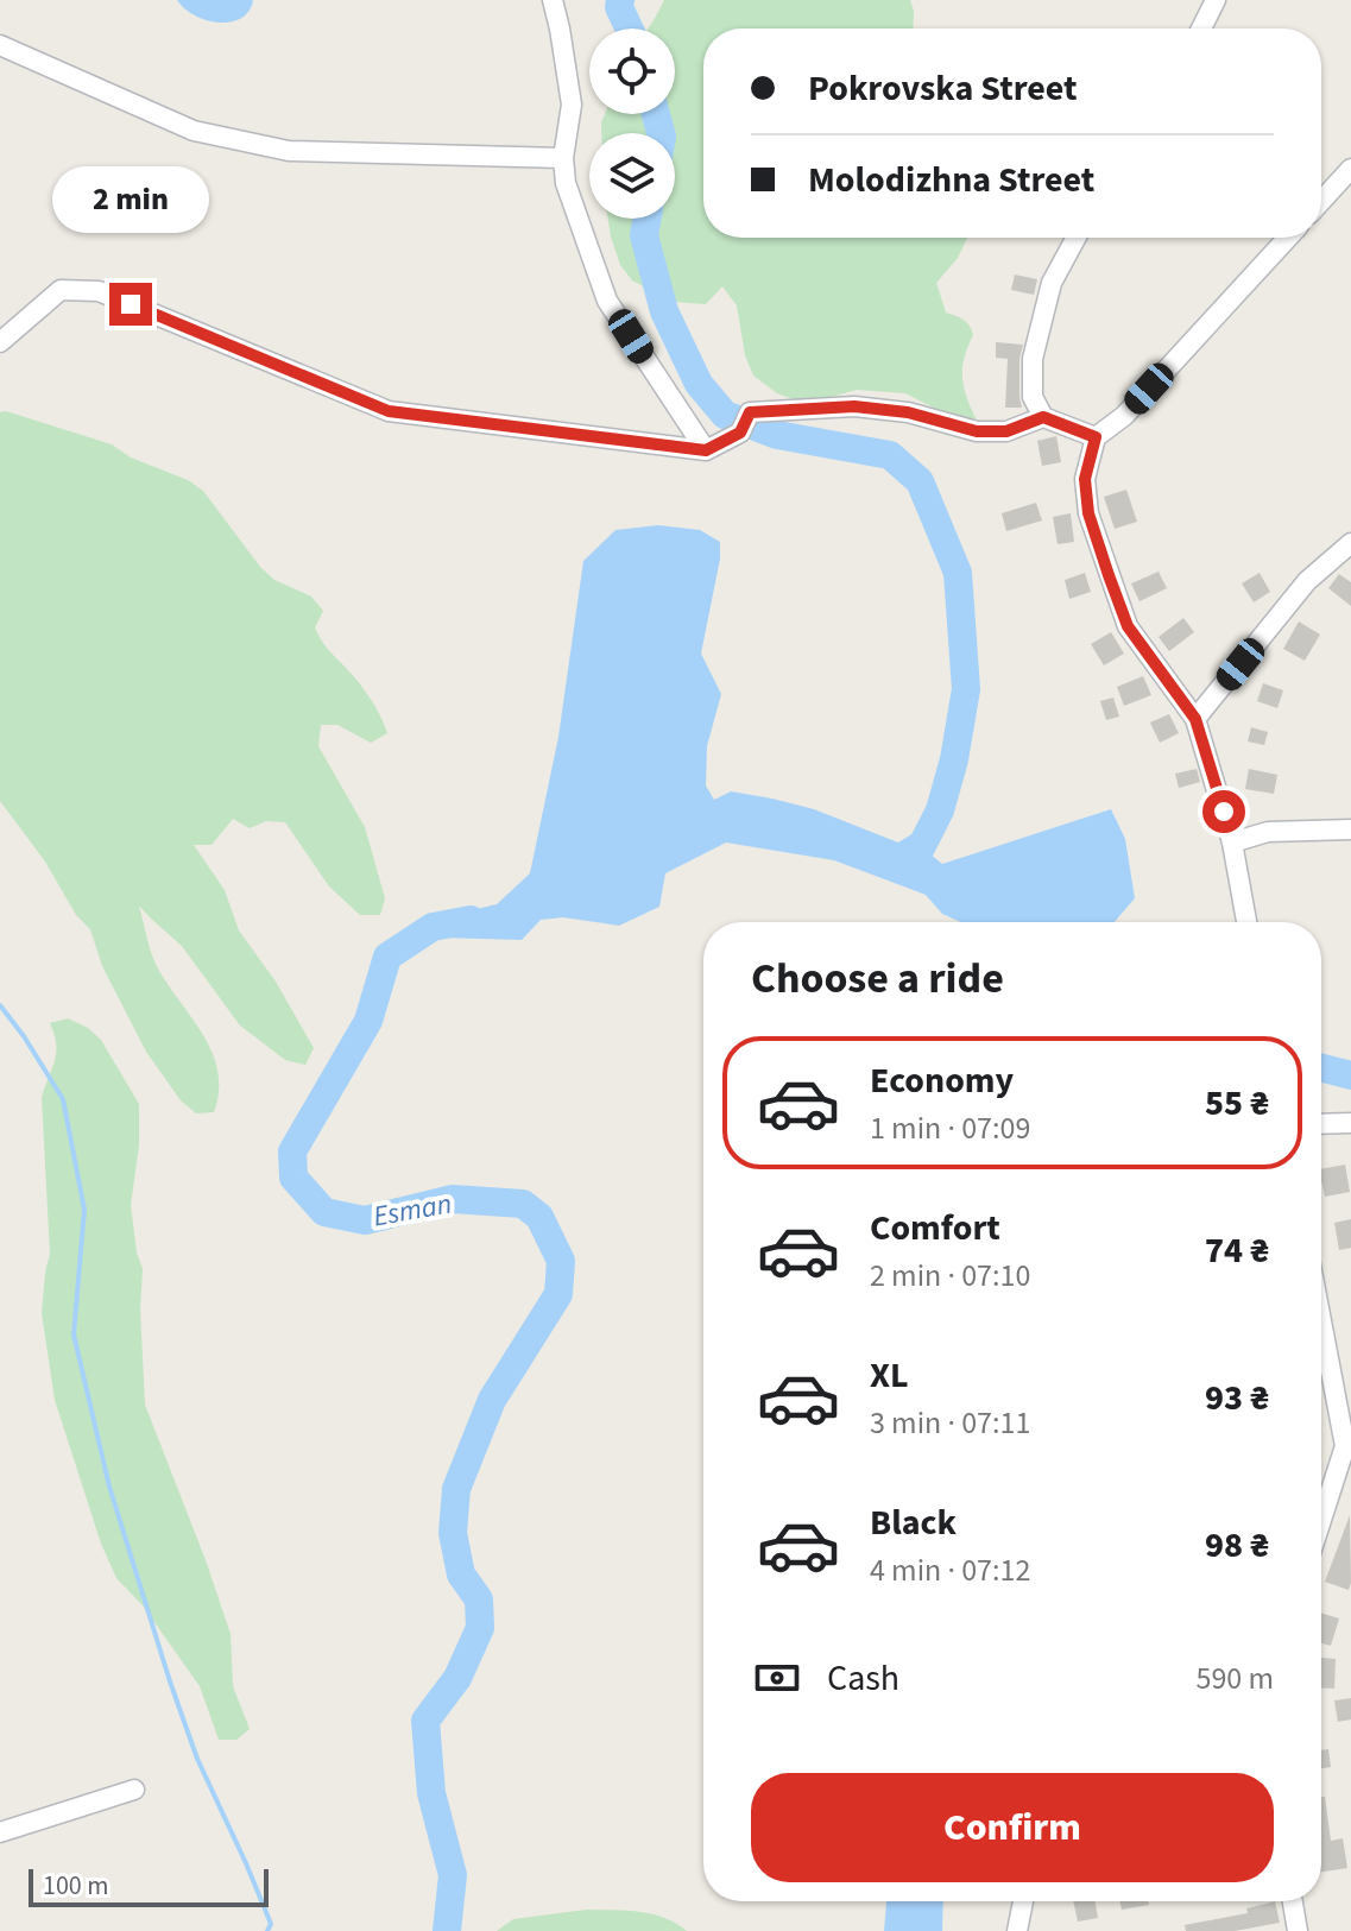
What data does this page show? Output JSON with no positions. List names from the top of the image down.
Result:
{
  "water": ["Esman"],
  "scale_bar": "100 m",
  "page": {
    "banner": ["Pokrovska Street", "Molodizhna Street"],
    "bubble": "2 min",
    "heading": "Choose a ride",
    "list": [
      {
        "name": "Economy",
        "note": "1 min · 07:09",
        "value": "55 ₴"
      },
      {
        "name": "Comfort",
        "note": "2 min · 07:10",
        "value": "74 ₴"
      },
      {
        "name": "XL",
        "note": "3 min · 07:11",
        "value": "93 ₴"
      },
      {
        "name": "Black",
        "note": "4 min · 07:12",
        "value": "98 ₴"
      }
    ],
    "pay": ["Cash", "590 m"],
    "buttons": "Confirm",
    "scale": "100 m"
  }
}
